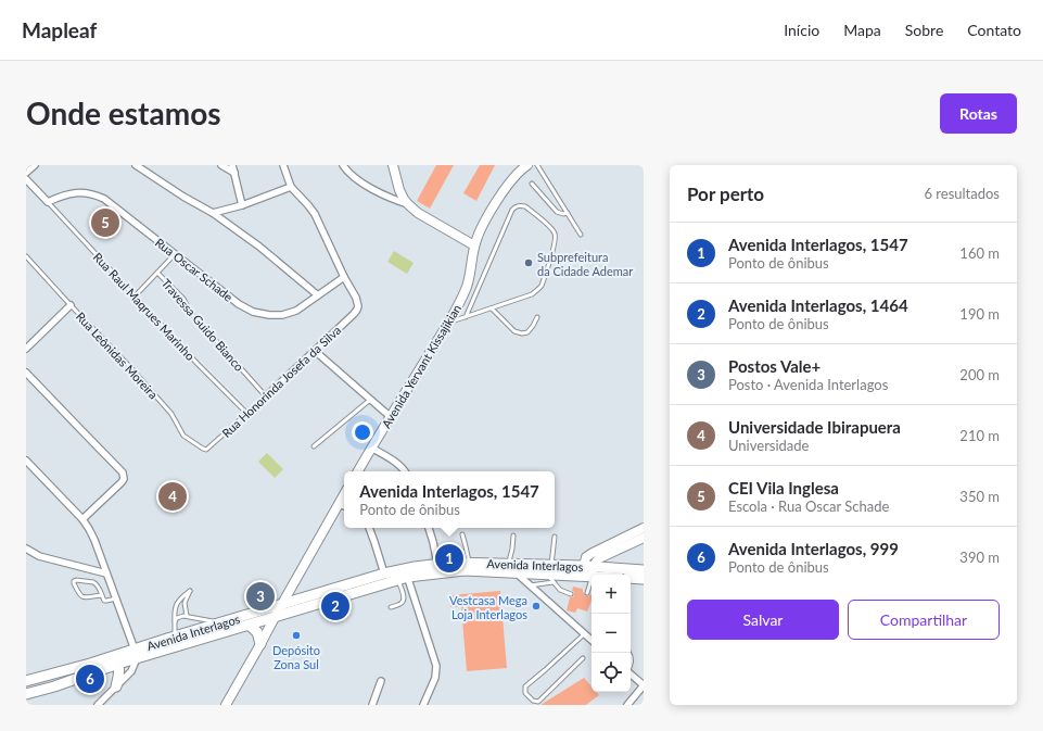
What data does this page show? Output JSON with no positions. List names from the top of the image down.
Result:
{
  "streets": {
    "main road": ["Avenida Yervant Kissajikian", "Avenida Interlagos"],
    "street": ["Rua Oscar Schade", "Rua Raul Maqrues Marinho", "Rua Honorinda Josefa da Silva"],
    "lane": ["Travessa Guido Bianco", "Rua Leônidas Moreira"]
  },
  "crossings": [
    ["Rua Oscar Schade", "Rua Raul Maqrues Marinho"],
    ["Rua Oscar Schade", "Rua Honorinda Josefa da Silva"],
    ["Rua Raul Maqrues Marinho", "Rua Honorinda Josefa da Silva"],
    ["Travessa Guido Bianco", "Rua Honorinda Josefa da Silva"],
    ["Rua Leônidas Moreira", "Rua Honorinda Josefa da Silva"]
  ],
  "places": ["Subprefeitura da Cidade Ademar", "Vestcasa Mega Loja Interlagos", "Depósito Zona Sul"],
  "page": {
    "header": "Mapleaf",
    "nav": [
      "Início",
      "Mapa",
      "Sobre",
      "Contato"
    ],
    "buttons": [
      "Rotas",
      ["Salvar", "Compartilhar"]
    ],
    "title": "Onde estamos",
    "heading": ["Por perto", "6 resultados"],
    "pins": [
      "5",
      "4",
      "1",
      "3",
      "2",
      "6"
    ],
    "list": [
      {
        "mark": "1",
        "name": "Avenida Interlagos, 1547",
        "note": "Ponto de ônibus",
        "value": "160 m"
      },
      {
        "mark": "2",
        "name": "Avenida Interlagos, 1464",
        "note": "Ponto de ônibus",
        "value": "190 m"
      },
      {
        "mark": "3",
        "name": "Postos Vale+",
        "note": "Posto · Avenida Interlagos",
        "value": "200 m"
      },
      {
        "mark": "4",
        "name": "Universidade Ibirapuera",
        "note": "Universidade",
        "value": "210 m"
      },
      {
        "mark": "5",
        "name": "CEI Vila Inglesa",
        "note": "Escola · Rua Oscar Schade",
        "value": "350 m"
      },
      {
        "mark": "6",
        "name": "Avenida Interlagos, 999",
        "note": "Ponto de ônibus",
        "value": "390 m"
      }
    ],
    "popup": ["Avenida Interlagos, 1547", "Ponto de ônibus"],
    "map_buttons": ["+", "−"]
  }
}
